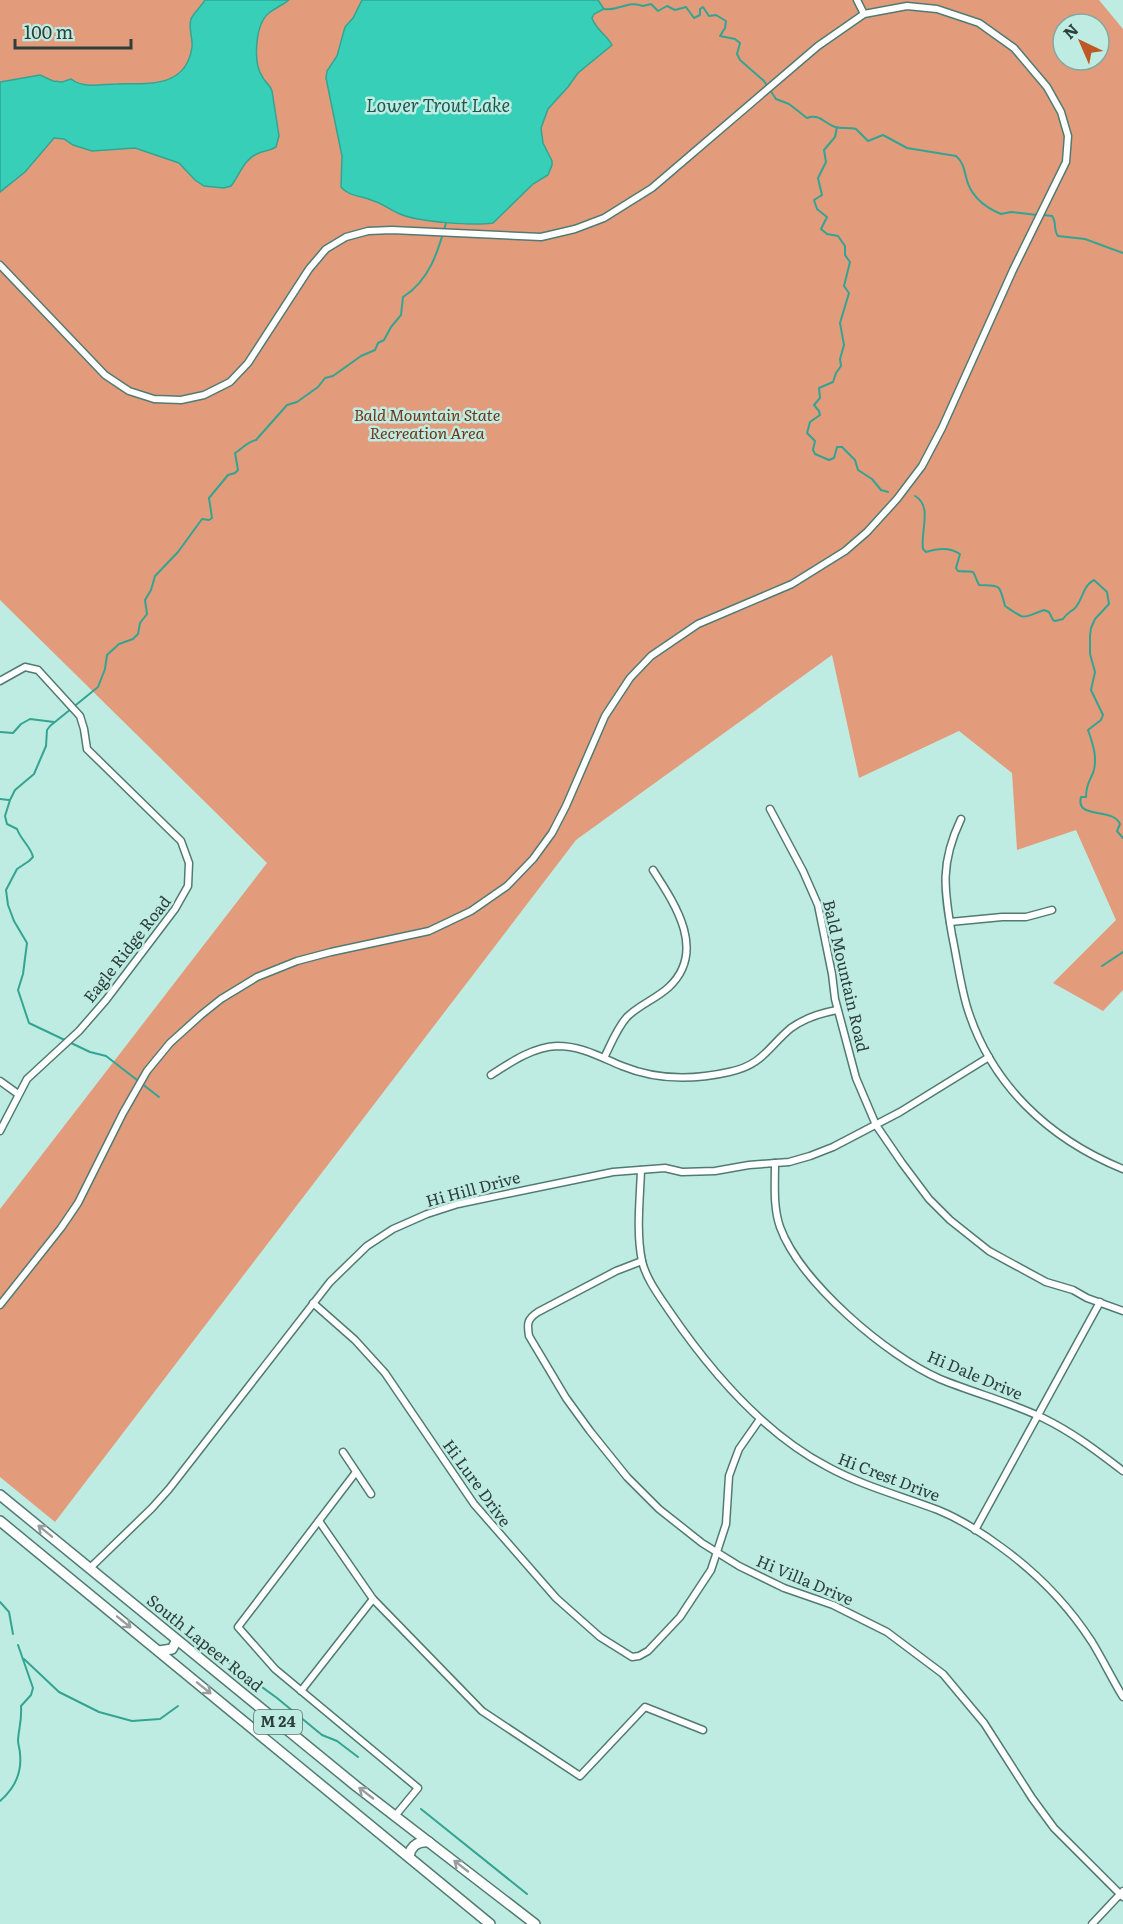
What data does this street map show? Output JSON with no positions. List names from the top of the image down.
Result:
{
  "streets": {
    "main road": ["South Lapeer Road", "M 24"],
    "street": [
      "Eagle Ridge Road",
      "Bald Mountain Road",
      "Hi Hill Drive",
      "Hi Dale Drive",
      "Hi Crest Drive",
      "Hi Lure Drive",
      "Hi Villa Drive"
    ]
  },
  "crossings": [
    ["Bald Mountain Road", "Hi Hill Drive"],
    ["Hi Hill Drive", "Hi Dale Drive"],
    ["Hi Hill Drive", "Hi Crest Drive"],
    ["Hi Hill Drive", "Hi Lure Drive"],
    ["Hi Hill Drive", "South Lapeer Road"],
    ["Hi Crest Drive", "Hi Villa Drive"],
    ["Hi Lure Drive", "Hi Villa Drive"]
  ],
  "water": ["Lower Trout Lake"],
  "parks": ["Bald Mountain State Recreation Area"],
  "scale_bar": "100 m",
  "north": "top left"
}
